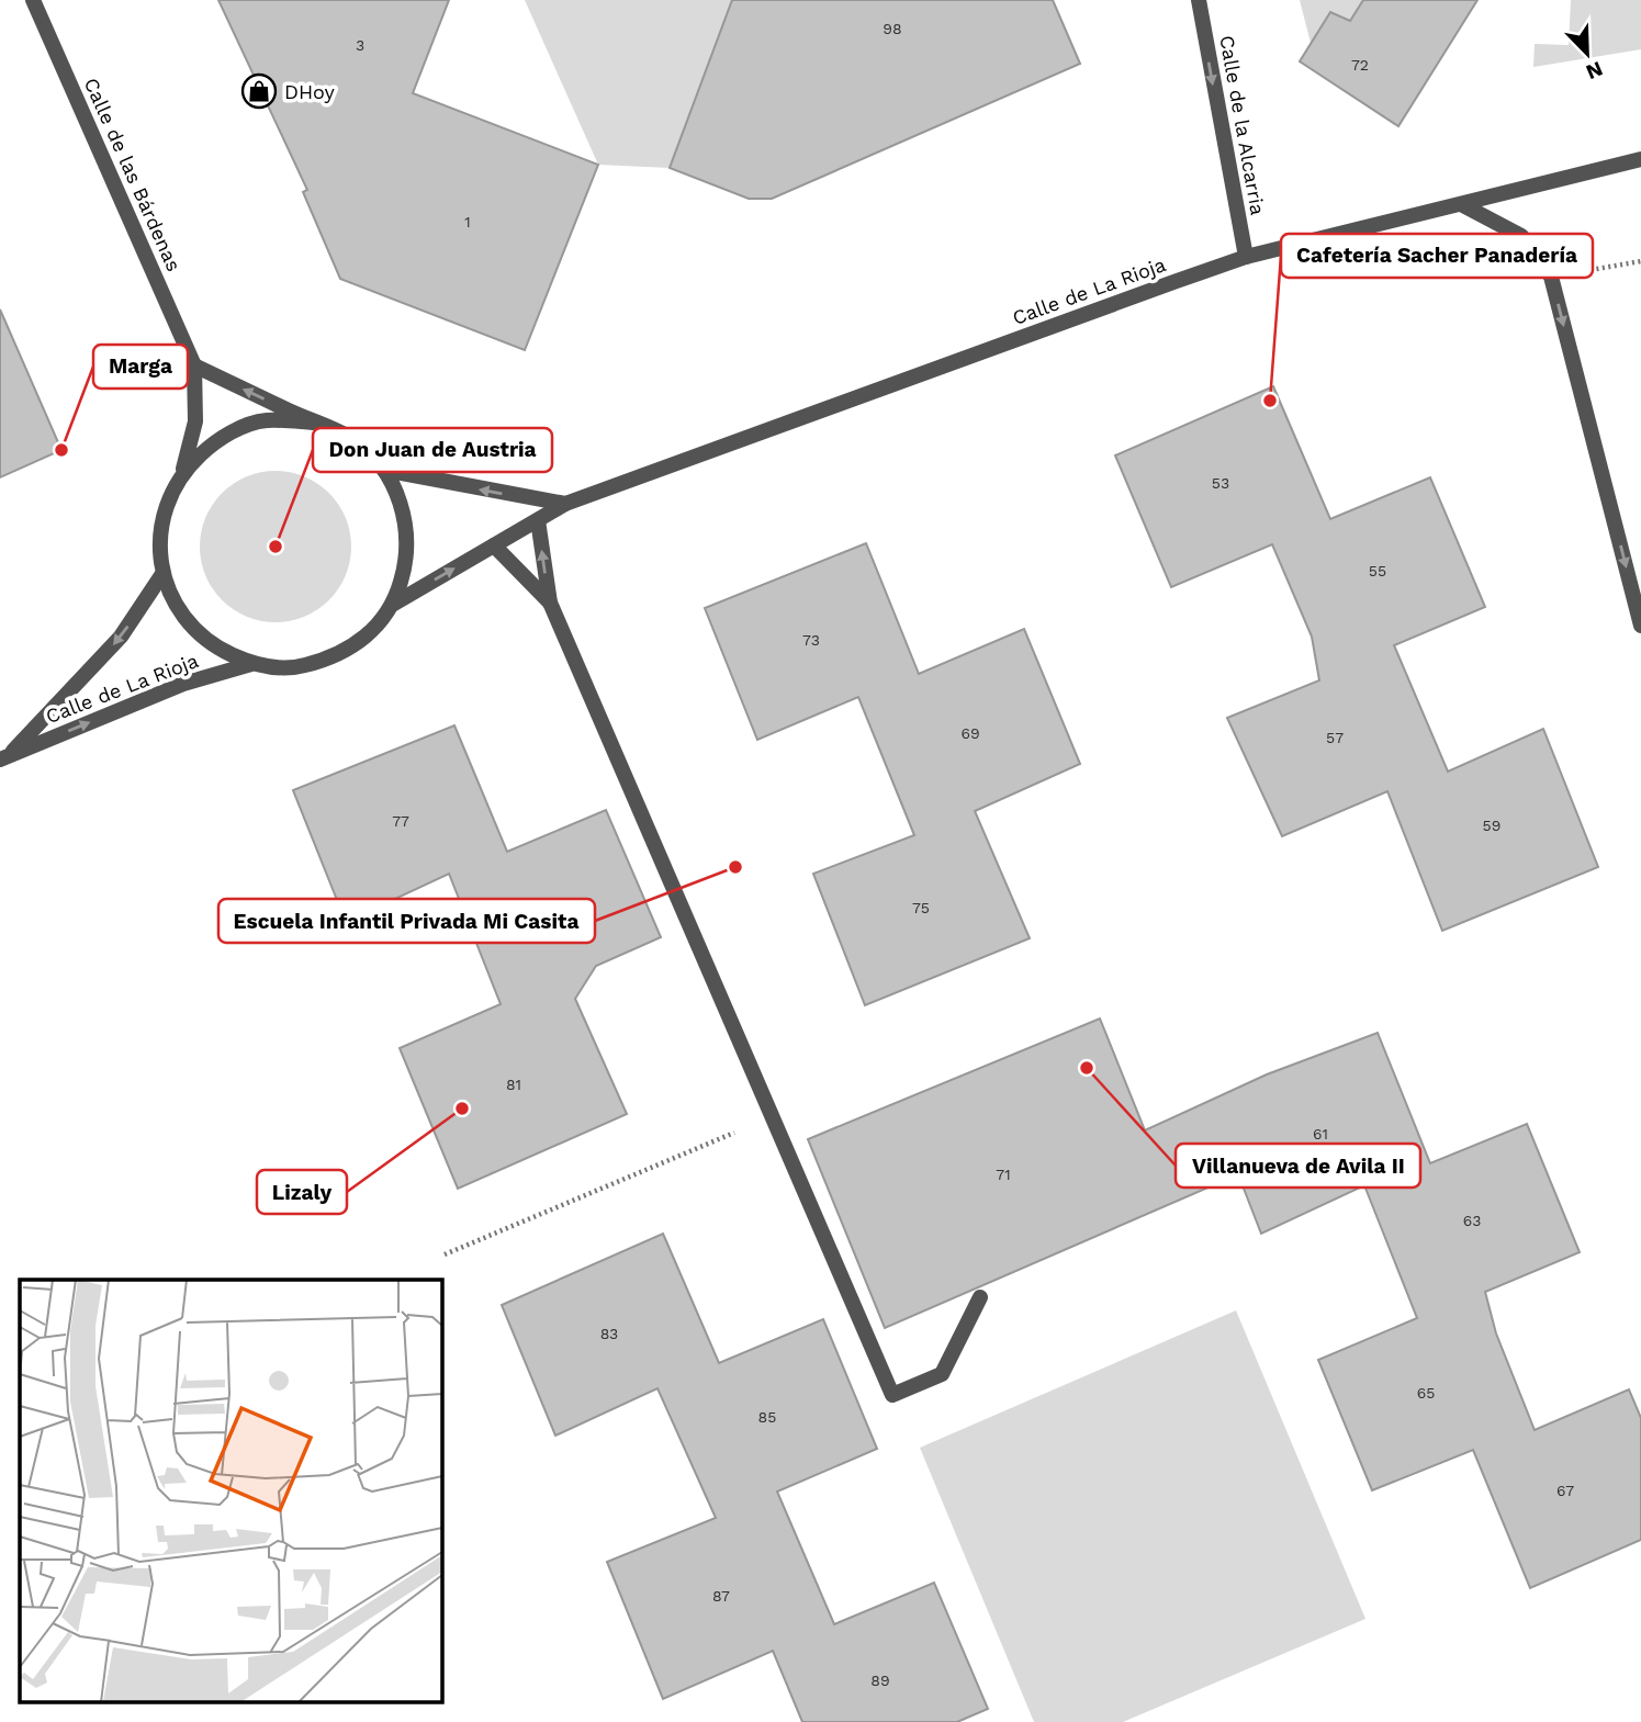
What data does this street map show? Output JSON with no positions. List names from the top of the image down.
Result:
{
  "streets": {
    "street": ["Calle de la Alcarria", "Calle de las Bárdenas", "Calle de La Rioja"]
  },
  "crossings": [
    ["Calle de la Alcarria", "Calle de La Rioja"],
    ["Calle de las Bárdenas", "Calle de La Rioja"]
  ],
  "one_way": ["Calle de la Alcarria"],
  "places": {
    "shop": ["DHoy"],
    "other": [
      "Cafetería Sacher Panadería",
      "Marga",
      "Don Juan de Austria",
      "Escuela Infantil Privada Mi Casita",
      "Villanueva de Avila II",
      "Lizaly"
    ]
  },
  "house_numbers": [
    "98",
    "3",
    "72",
    "1",
    "53",
    "55",
    "73",
    "69",
    "57",
    "77",
    "59",
    "75",
    "81",
    "61",
    "71",
    "63",
    "83",
    "65",
    "85",
    "67",
    "87",
    "89"
  ],
  "north": "bottom right"
}
